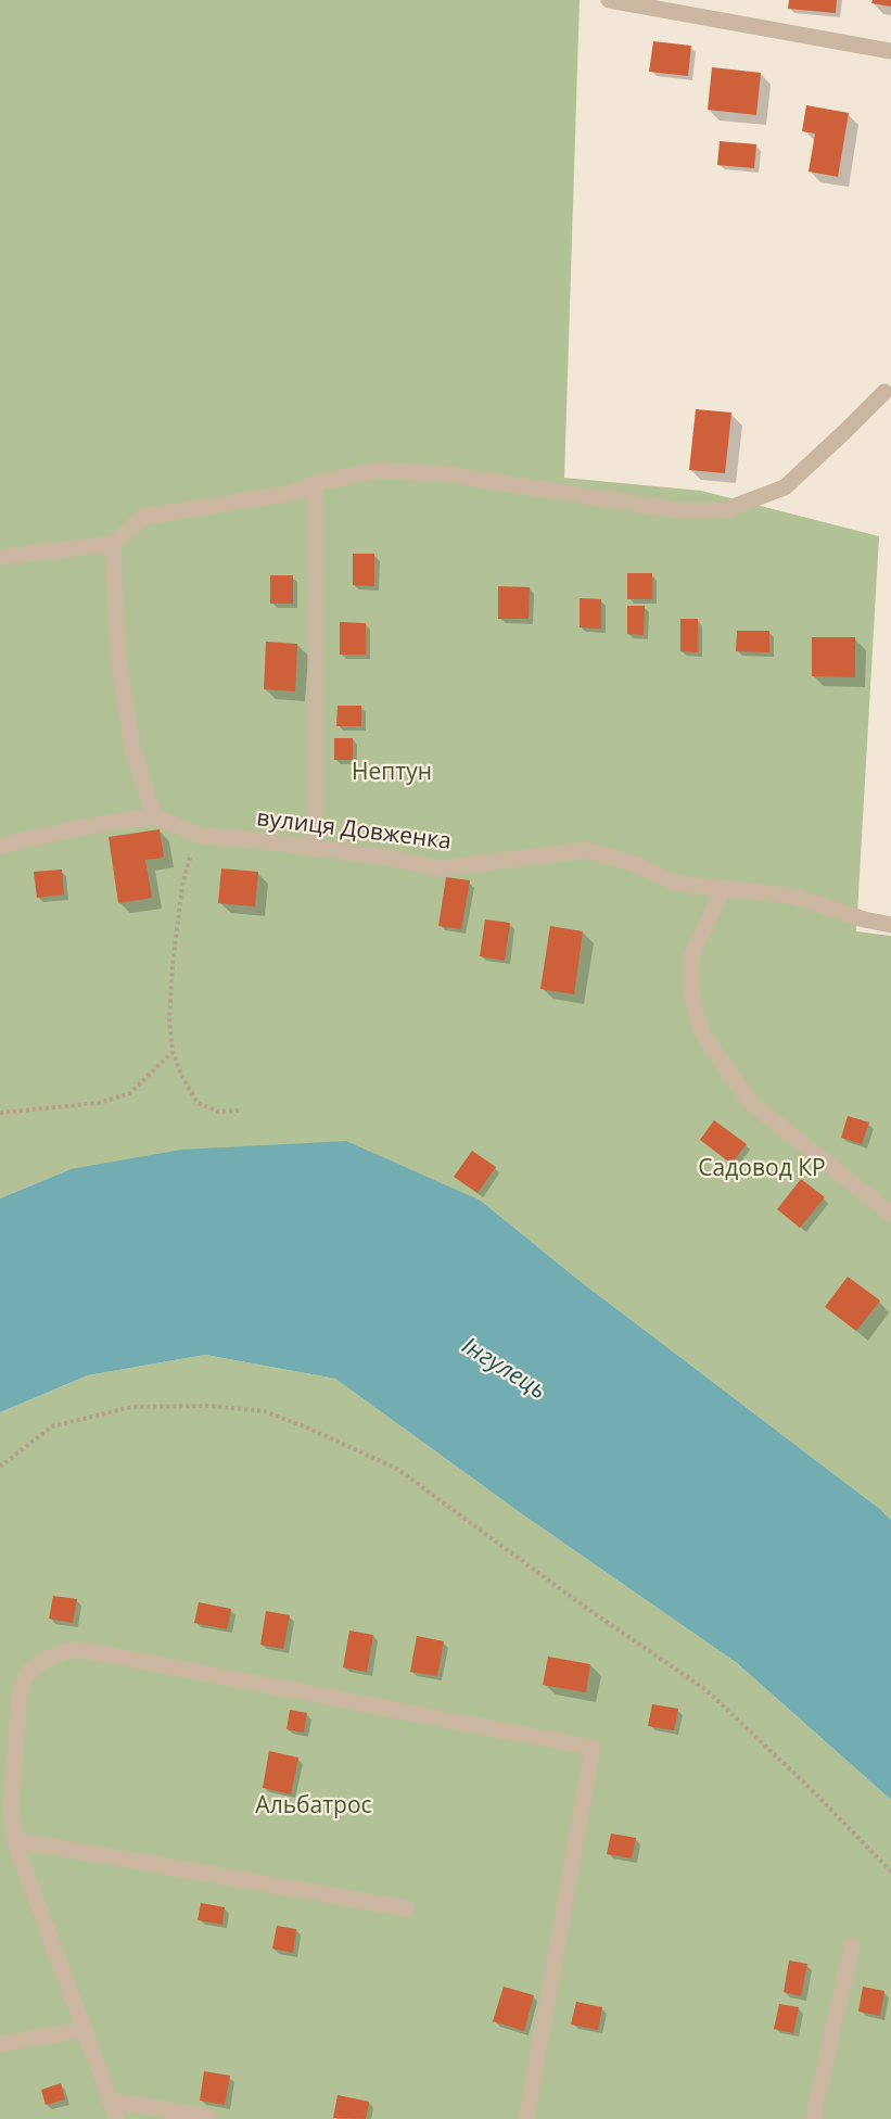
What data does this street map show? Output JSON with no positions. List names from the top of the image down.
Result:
{
  "streets": {
    "street": ["вулиця Довженка"]
  },
  "water": ["Інгулець"],
  "parks": ["Нептун", "Садовод КР", "Альбатрос"]
}
